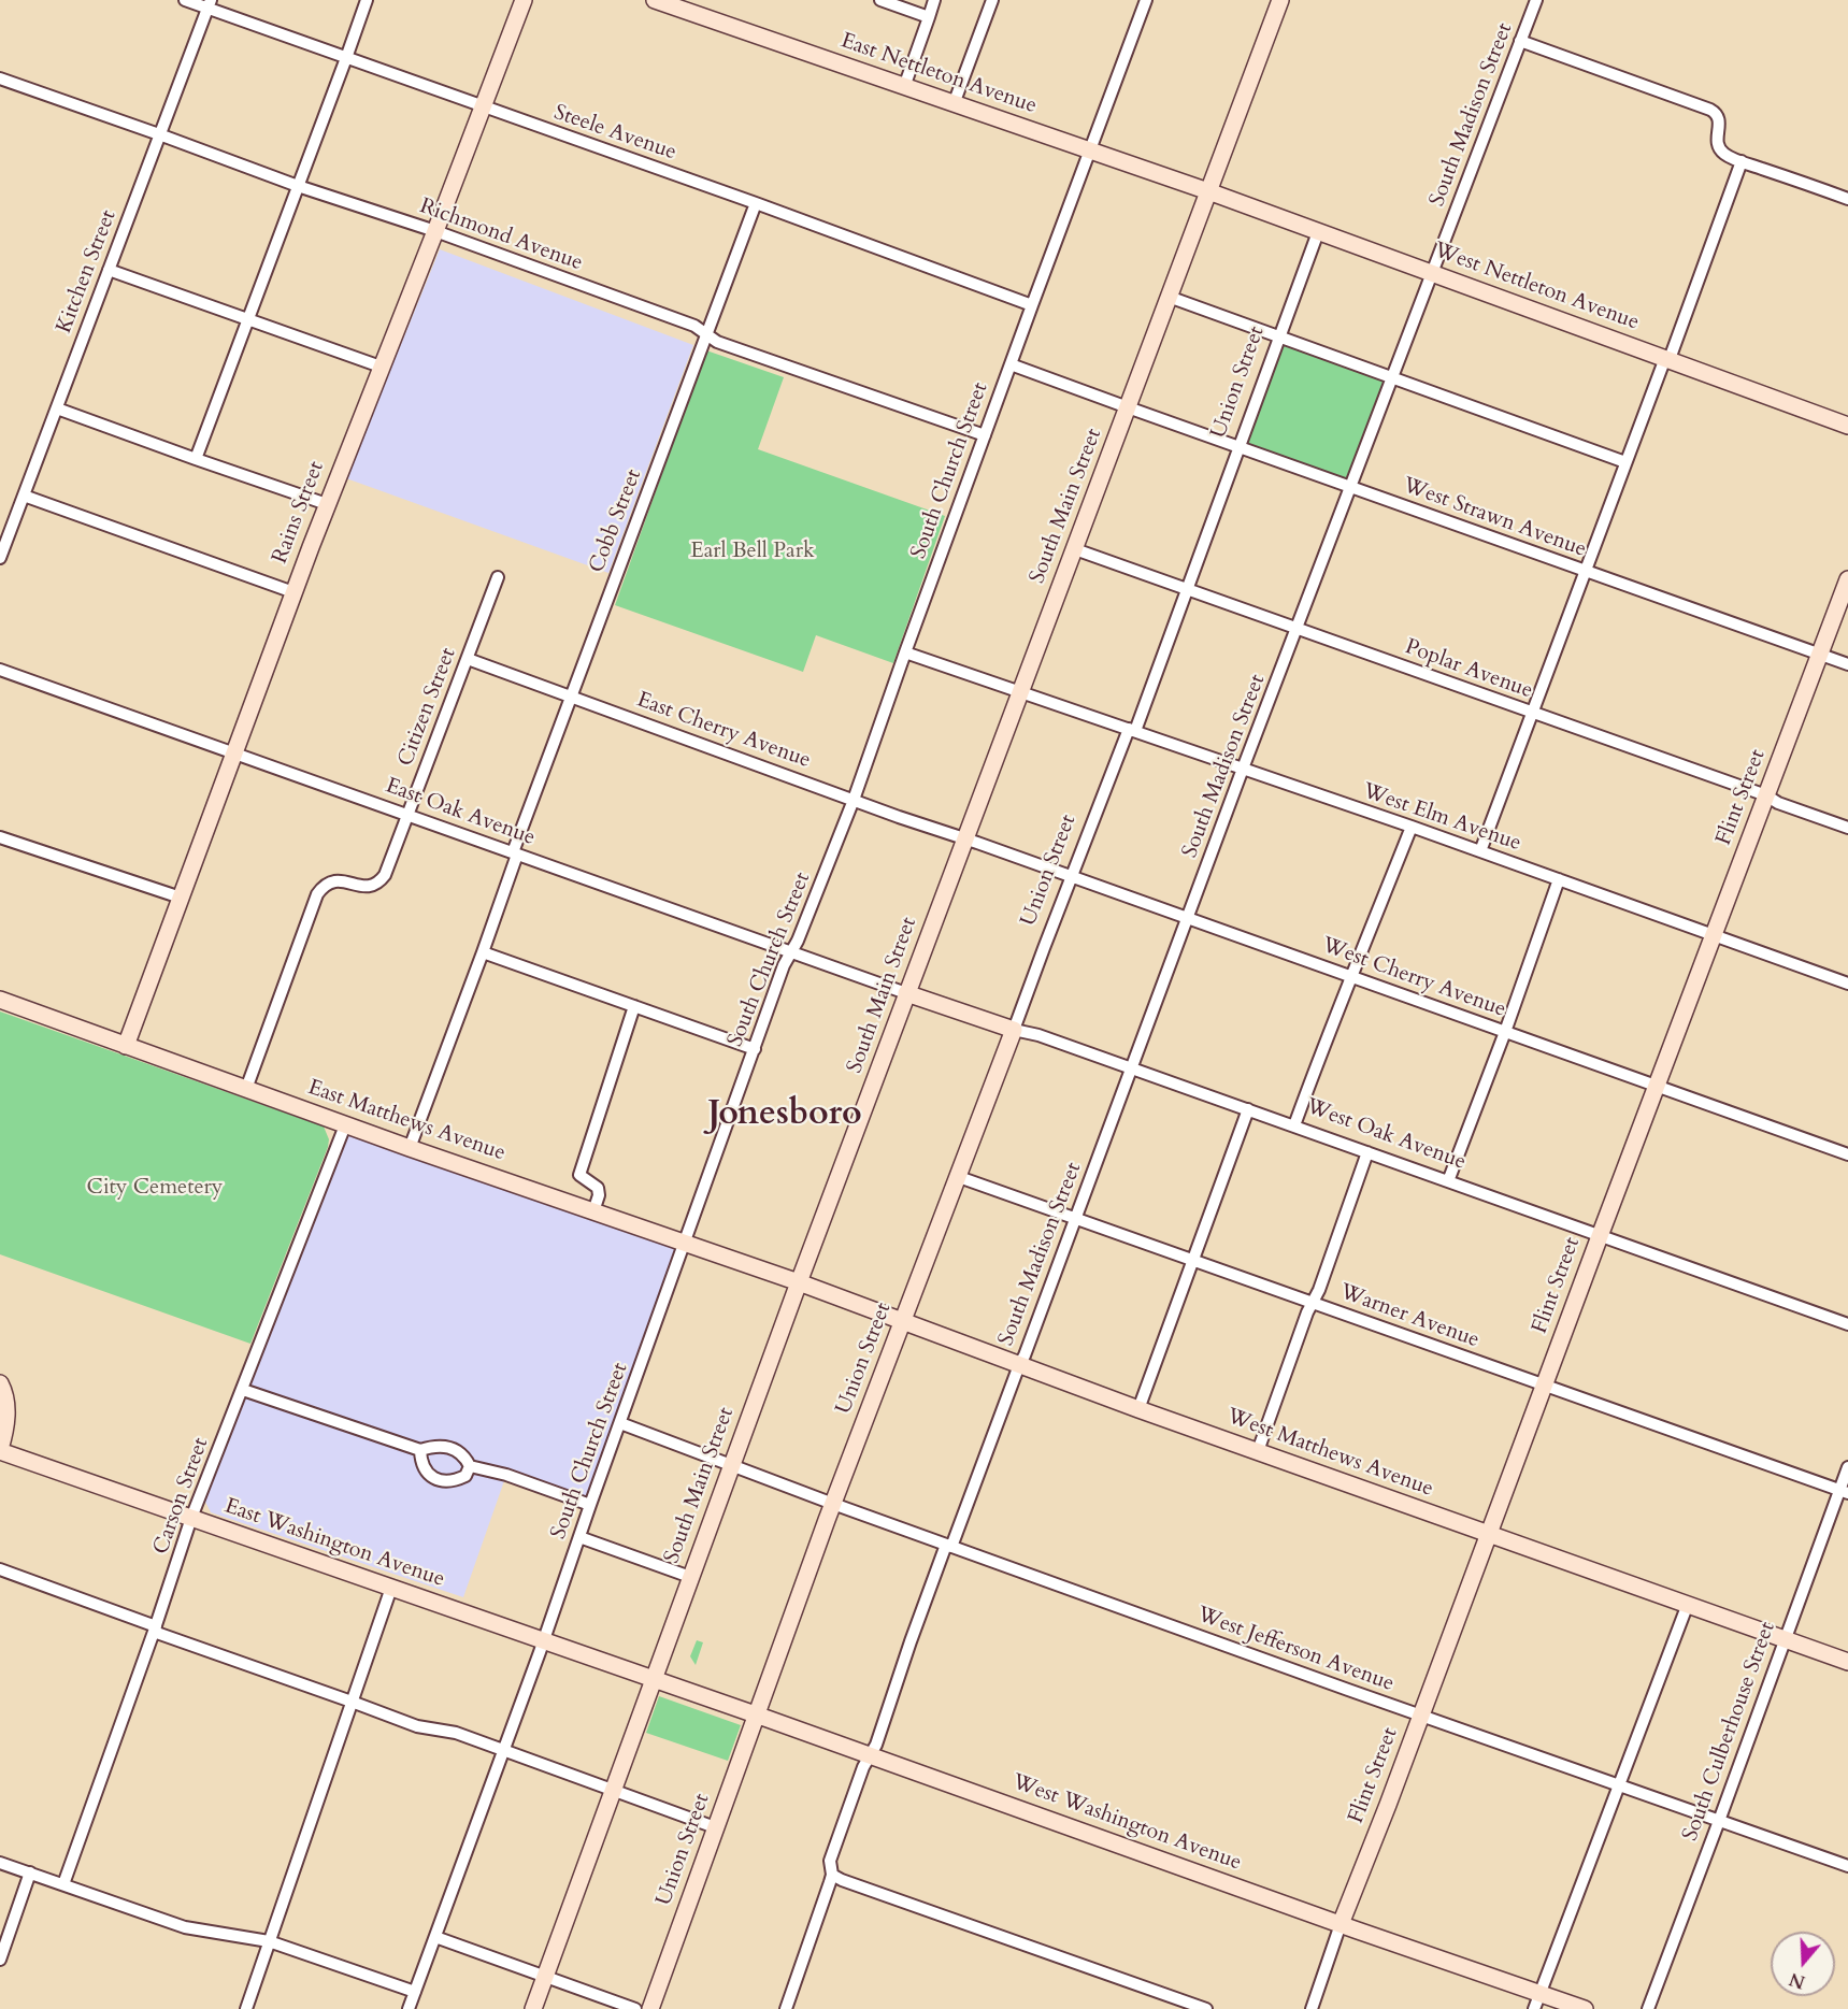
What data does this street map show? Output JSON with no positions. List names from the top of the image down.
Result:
{
  "streets": {
    "street": [
      "East Nettleton Avenue",
      "South Madison Street",
      "Steele Avenue",
      "Richmond Avenue",
      "Kitchen Street",
      "West Nettleton Avenue",
      "Union Street",
      "South Church Street",
      "South Main Street",
      "Rains Street",
      "West Strawn Avenue",
      "Cobb Street",
      "Poplar Avenue",
      "Citizen Street",
      "East Cherry Avenue",
      "Flint Street",
      "East Oak Avenue",
      "West Elm Avenue",
      "West Cherry Avenue",
      "East Matthews Avenue",
      "West Oak Avenue",
      "Warner Avenue",
      "West Matthews Avenue",
      "Carson Street",
      "East Washington Avenue",
      "West Jefferson Avenue",
      "South Culberhouse Street",
      "West Washington Avenue"
    ]
  },
  "crossings": [
    ["East Nettleton Avenue", "West Nettleton Avenue"],
    ["East Nettleton Avenue", "South Church Street"],
    ["East Nettleton Avenue", "South Main Street"],
    ["South Madison Street", "West Nettleton Avenue"],
    ["South Madison Street", "West Strawn Avenue"],
    ["South Madison Street", "Poplar Avenue"],
    ["South Madison Street", "West Elm Avenue"],
    ["South Madison Street", "West Cherry Avenue"],
    ["South Madison Street", "West Oak Avenue"],
    ["South Madison Street", "Warner Avenue"],
    ["South Madison Street", "West Matthews Avenue"],
    ["South Madison Street", "West Jefferson Avenue"],
    ["South Madison Street", "West Washington Avenue"],
    ["Steele Avenue", "Kitchen Street"],
    ["Steele Avenue", "South Church Street"],
    ["Steele Avenue", "Rains Street"],
    ["Steele Avenue", "Cobb Street"],
    ["Richmond Avenue", "Kitchen Street"],
    ["Richmond Avenue", "South Church Street"],
    ["Richmond Avenue", "Rains Street"],
    ["Richmond Avenue", "Cobb Street"],
    ["West Nettleton Avenue", "Union Street"],
    ["West Nettleton Avenue", "South Main Street"],
    ["Union Street", "West Strawn Avenue"],
    ["Union Street", "Poplar Avenue"],
    ["Union Street", "West Elm Avenue"],
    ["Union Street", "West Cherry Avenue"],
    ["Union Street", "West Oak Avenue"],
    ["Union Street", "Warner Avenue"],
    ["Union Street", "West Matthews Avenue"],
    ["Union Street", "West Jefferson Avenue"],
    ["Union Street", "West Washington Avenue"],
    ["South Church Street", "West Strawn Avenue"],
    ["South Church Street", "East Cherry Avenue"],
    ["South Church Street", "East Oak Avenue"],
    ["South Church Street", "West Elm Avenue"],
    ["South Church Street", "East Matthews Avenue"],
    ["South Church Street", "East Washington Avenue"],
    ["South Church Street", "West Jefferson Avenue"],
    ["South Main Street", "West Strawn Avenue"],
    ["South Main Street", "Poplar Avenue"],
    ["South Main Street", "East Cherry Avenue"],
    ["South Main Street", "East Oak Avenue"],
    ["South Main Street", "West Elm Avenue"],
    ["South Main Street", "West Cherry Avenue"],
    ["South Main Street", "East Matthews Avenue"],
    ["South Main Street", "West Oak Avenue"],
    ["South Main Street", "West Matthews Avenue"],
    ["South Main Street", "East Washington Avenue"],
    ["South Main Street", "West Jefferson Avenue"],
    ["South Main Street", "West Washington Avenue"],
    ["Rains Street", "East Oak Avenue"],
    ["Rains Street", "East Matthews Avenue"],
    ["West Strawn Avenue", "Flint Street"],
    ["Cobb Street", "East Cherry Avenue"],
    ["Cobb Street", "East Oak Avenue"],
    ["Cobb Street", "East Matthews Avenue"],
    ["Poplar Avenue", "Flint Street"],
    ["Citizen Street", "East Cherry Avenue"],
    ["Citizen Street", "East Oak Avenue"],
    ["Citizen Street", "East Matthews Avenue"],
    ["East Cherry Avenue", "West Cherry Avenue"],
    ["Flint Street", "West Elm Avenue"],
    ["Flint Street", "West Cherry Avenue"],
    ["Flint Street", "West Oak Avenue"],
    ["Flint Street", "Warner Avenue"],
    ["Flint Street", "West Matthews Avenue"],
    ["Flint Street", "West Jefferson Avenue"],
    ["Flint Street", "West Washington Avenue"],
    ["East Oak Avenue", "West Oak Avenue"],
    ["East Matthews Avenue", "West Matthews Avenue"],
    ["East Matthews Avenue", "Carson Street"],
    ["Warner Avenue", "South Culberhouse Street"],
    ["West Matthews Avenue", "South Culberhouse Street"],
    ["Carson Street", "East Washington Avenue"],
    ["East Washington Avenue", "West Washington Avenue"],
    ["West Jefferson Avenue", "South Culberhouse Street"]
  ],
  "districts": ["Jonesboro"],
  "parks": ["Earl Bell Park", "City Cemetery"],
  "north": "bottom"
}
